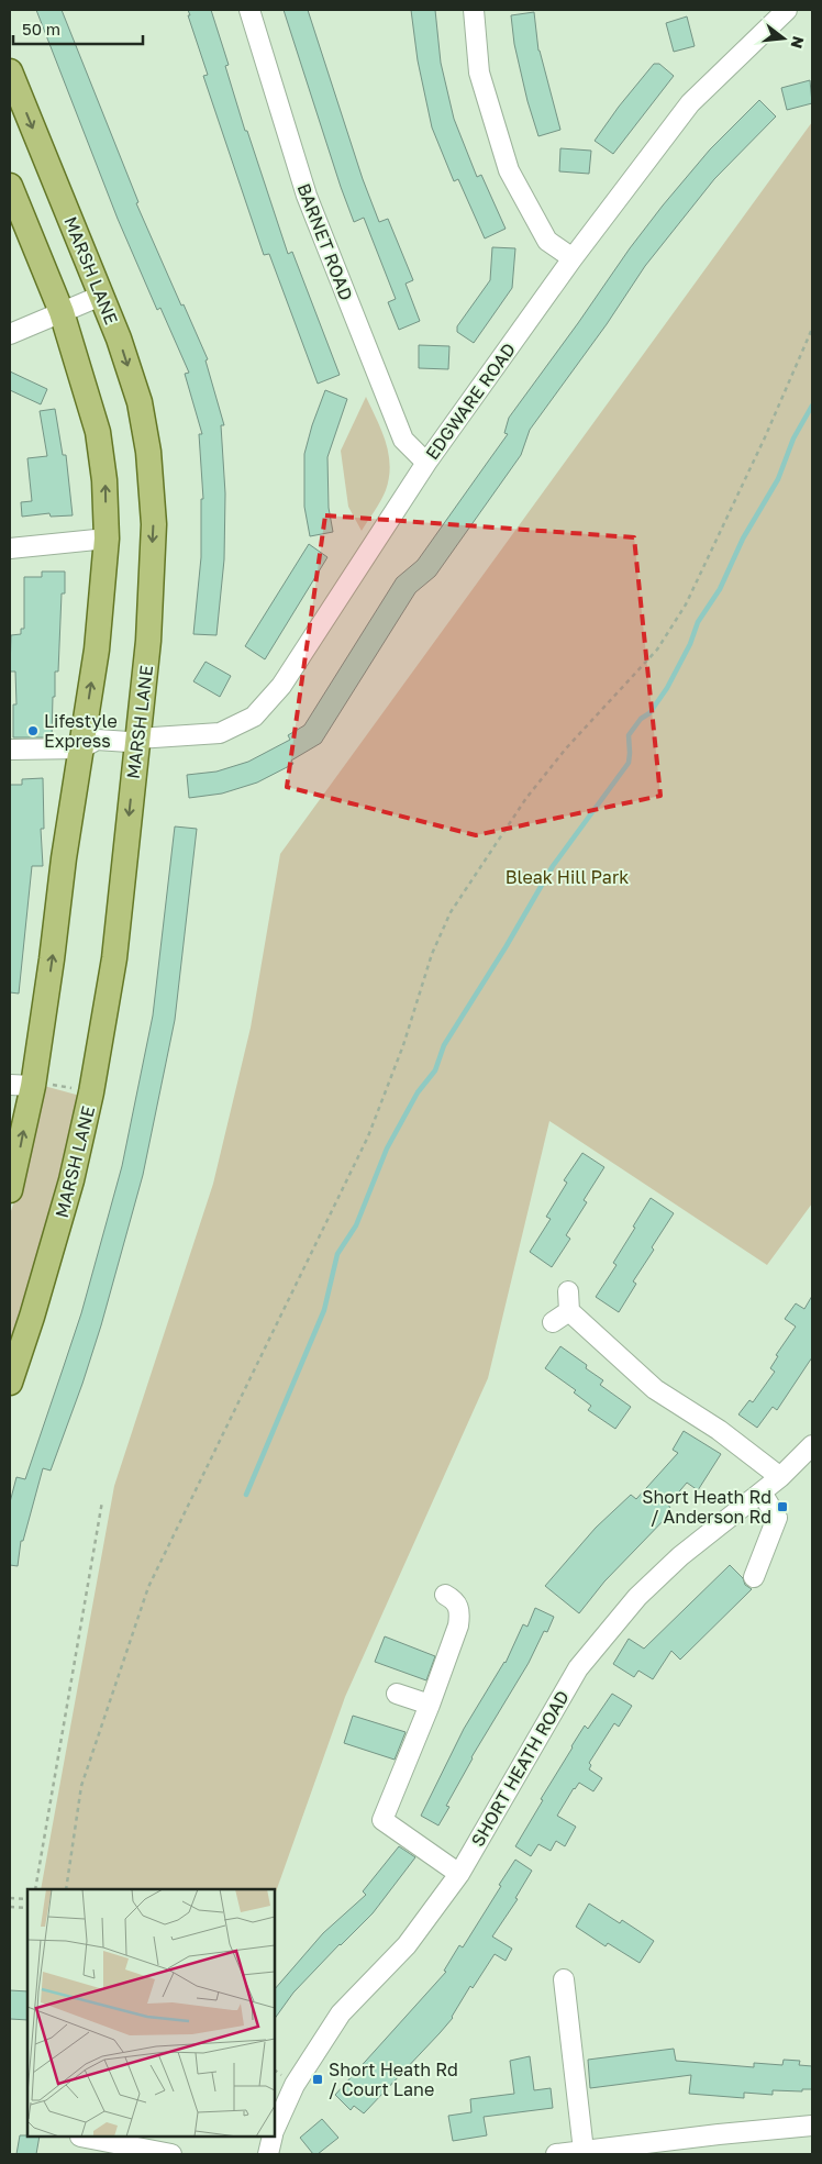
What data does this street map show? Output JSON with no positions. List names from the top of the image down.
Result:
{
  "streets": {
    "main road": ["MARSH LANE"],
    "street": ["BARNET ROAD", "EDGWARE ROAD", "SHORT HEATH ROAD"]
  },
  "crossings": [
    ["BARNET ROAD", "EDGWARE ROAD"],
    ["MARSH LANE", "EDGWARE ROAD"]
  ],
  "parks": ["Bleak Hill Park"],
  "places": {
    "other": ["Lifestyle Express"],
    "transit": ["Short Heath Rd / Anderson Rd", "Short Heath Rd / Court Lane"]
  },
  "scale_bar": "50 m",
  "north": "right"
}
